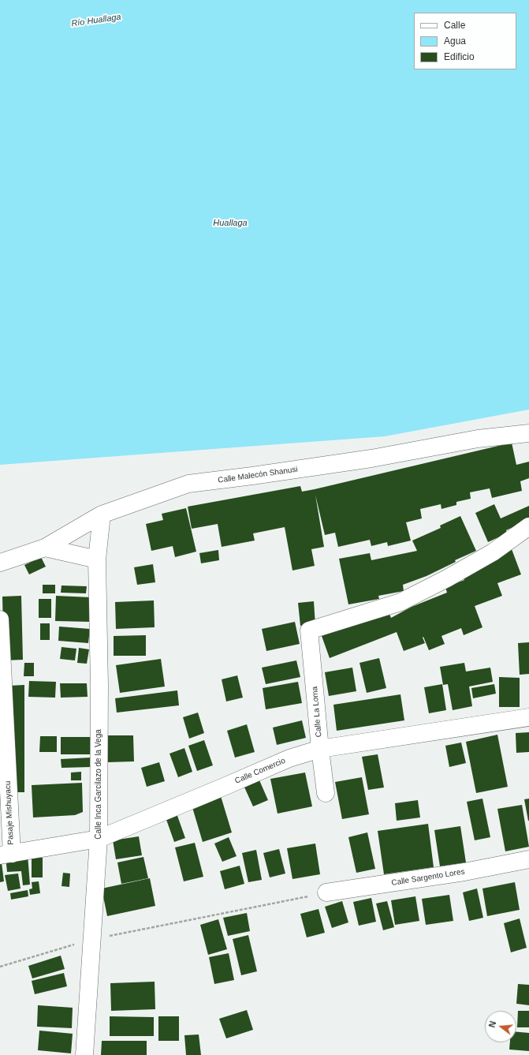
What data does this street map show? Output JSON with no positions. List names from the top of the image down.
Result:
{
  "streets": {
    "street": [
      "Calle Malecón Shanusi",
      "Calle La Loma",
      "Calle Comercio",
      "Calle Inca Garcilazo de la Vega",
      "Pasaje Mishuyacu",
      "Calle Sargento Lores"
    ]
  },
  "crossings": [
    ["Calle Malecón Shanusi", "Calle Inca Garcilazo de la Vega"],
    ["Calle La Loma", "Calle Comercio"],
    ["Calle Comercio", "Calle Inca Garcilazo de la Vega"],
    ["Calle Comercio", "Pasaje Mishuyacu"]
  ],
  "water": ["Río Huallaga", "Huallaga"],
  "legend": ["Calle", "Agua", "Edificio"],
  "north": "left"
}
